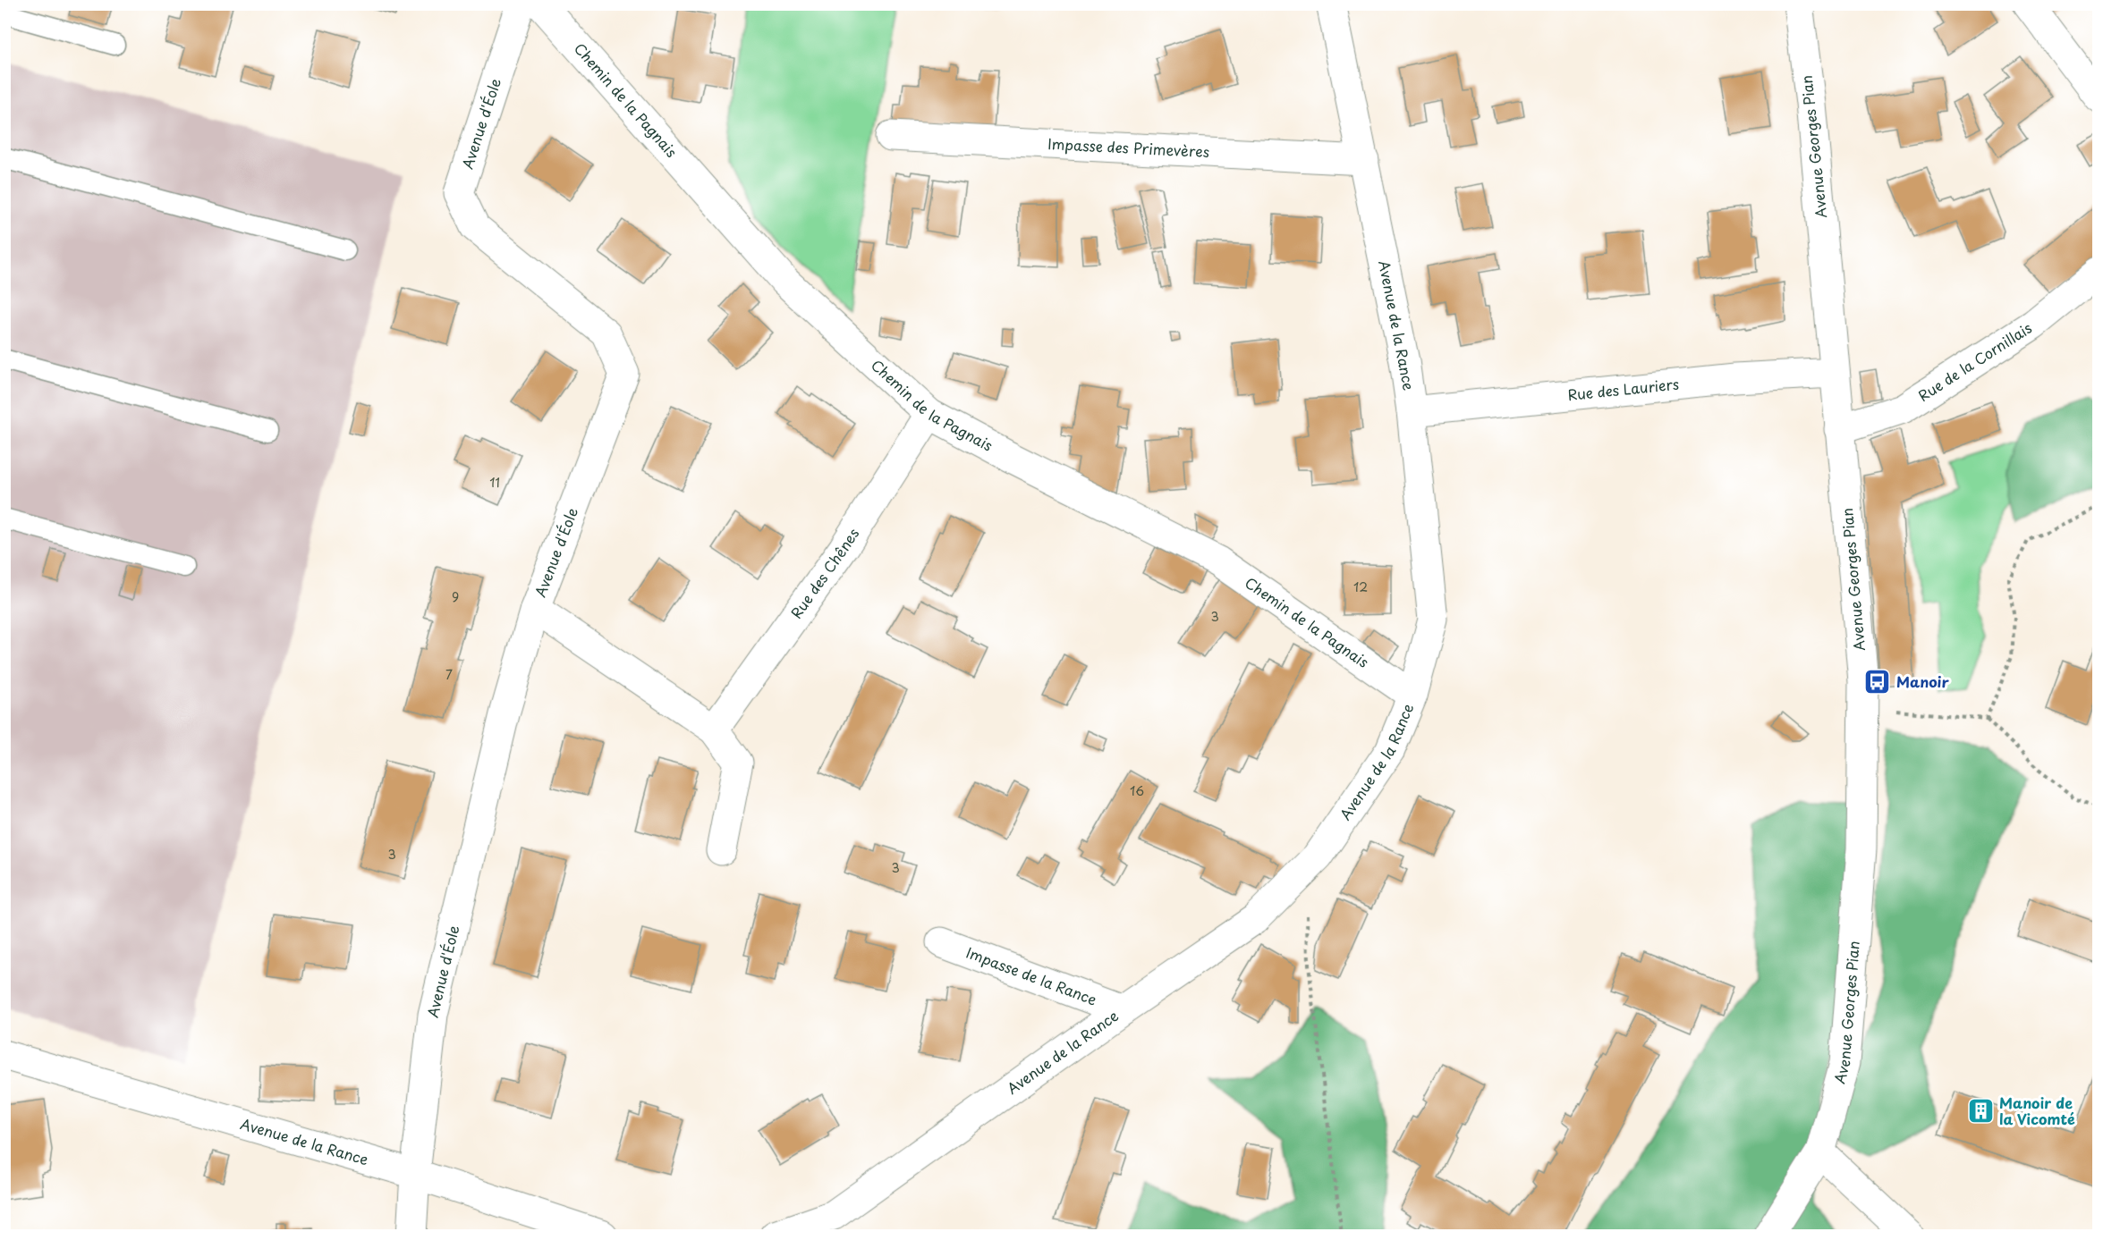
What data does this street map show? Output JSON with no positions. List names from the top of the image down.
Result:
{
  "streets": {
    "street": [
      "Chemin de la Pagnais",
      "Avenue d'Éole",
      "Avenue Georges Pian",
      "Impasse des Primevères",
      "Avenue de la Rance",
      "Rue de la Cornillais",
      "Rue des Lauriers",
      "Rue des Chênes",
      "Impasse de la Rance"
    ]
  },
  "crossings": [
    ["Chemin de la Pagnais", "Avenue de la Rance"],
    ["Chemin de la Pagnais", "Rue des Chênes"],
    ["Avenue d'Éole", "Avenue de la Rance"],
    ["Avenue Georges Pian", "Rue de la Cornillais"],
    ["Avenue Georges Pian", "Rue des Lauriers"],
    ["Impasse des Primevères", "Avenue de la Rance"],
    ["Avenue de la Rance", "Rue des Lauriers"],
    ["Avenue de la Rance", "Impasse de la Rance"]
  ],
  "places": {
    "bus stop": ["Manoir"],
    "building": ["Manoir de la Vicomté"]
  },
  "house_numbers": [
    "11",
    "12",
    "9",
    "3",
    "7",
    "16",
    "3",
    "3"
  ]
}
